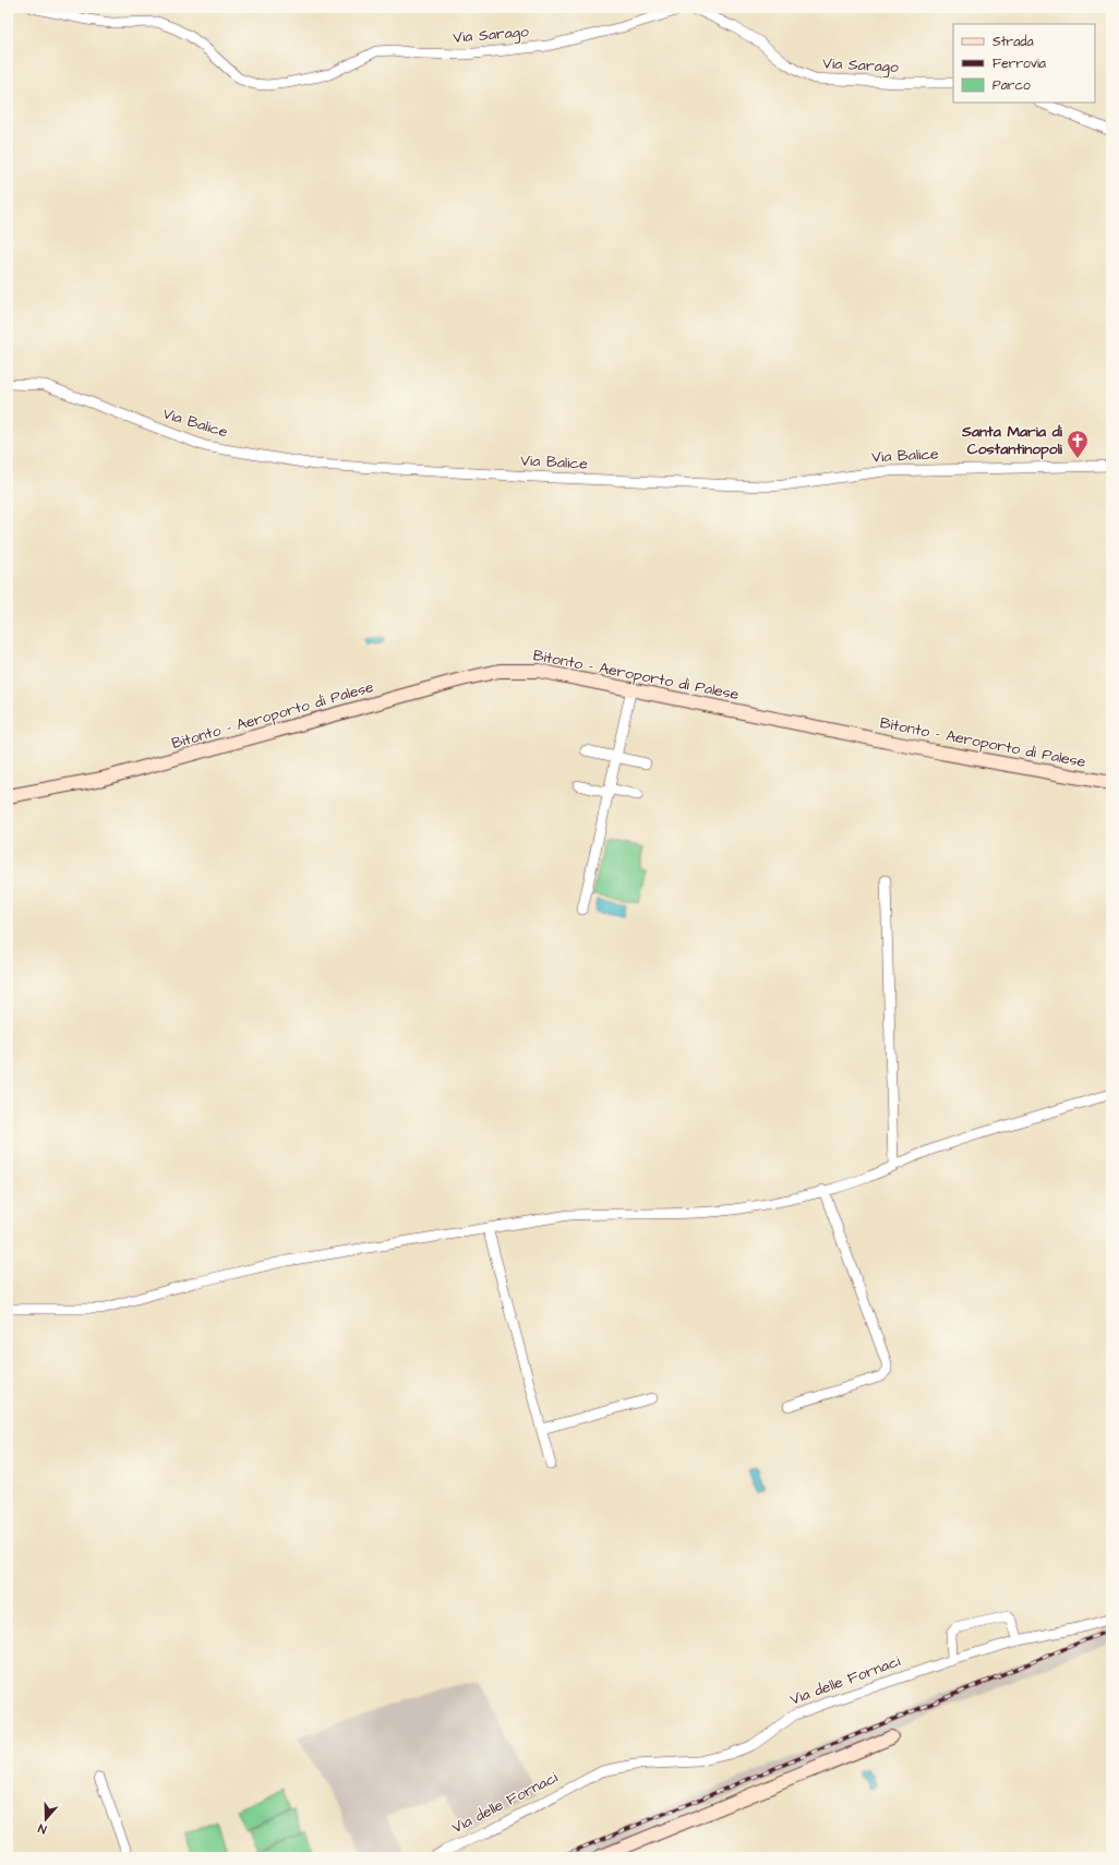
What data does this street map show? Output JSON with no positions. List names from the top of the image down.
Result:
{
  "streets": {
    "main road": ["Bitonto - Aeroporto di Palese"],
    "street": ["Via Sarago", "Via Balice", "Via delle Fornaci"]
  },
  "places": {
    "church": ["Santa Maria di Costantinopoli"]
  },
  "legend": ["Strada", "Ferrovia", "Parco"],
  "north": "bottom"
}
